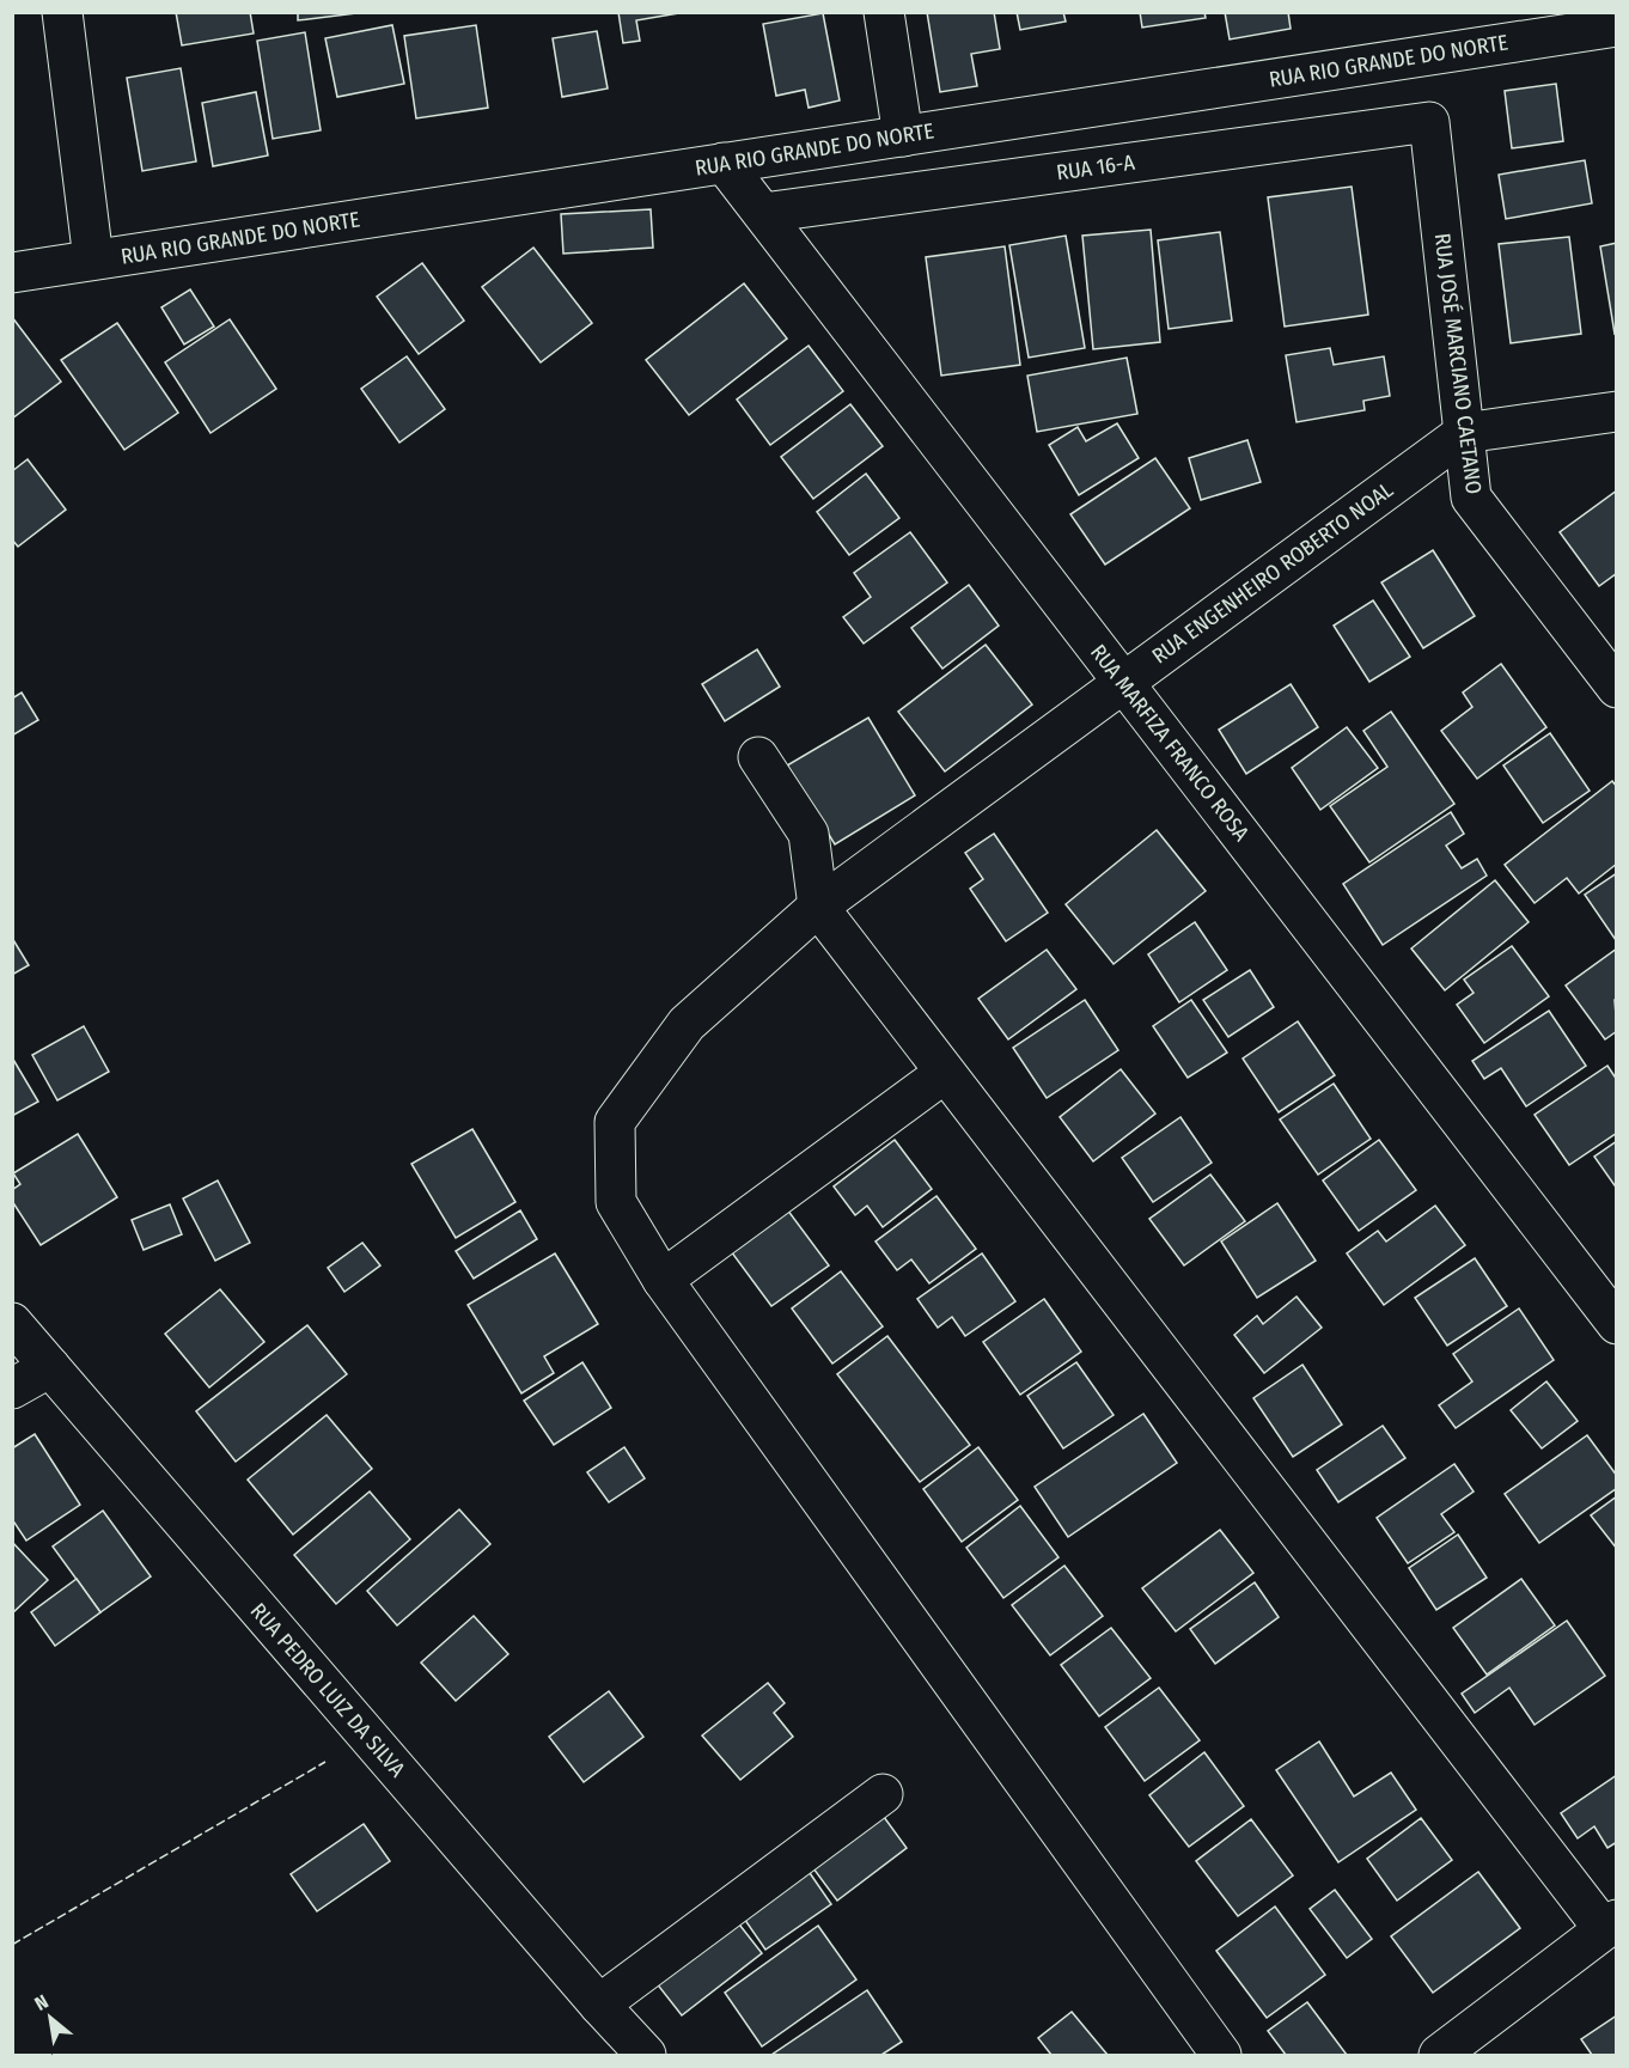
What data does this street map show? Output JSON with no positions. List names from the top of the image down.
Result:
{
  "streets": {
    "street": [
      "RUA RIO GRANDE DO NORTE",
      "RUA 16-A",
      "RUA JOSÉ MARCIANO CAETANO",
      "RUA ENGENHEIRO ROBERTO NOAL",
      "RUA MARFIZA FRANCO ROSA",
      "RUA PEDRO LUIZ DA SILVA"
    ]
  },
  "crossings": [
    ["RUA RIO GRANDE DO NORTE", "RUA MARFIZA FRANCO ROSA"],
    ["RUA 16-A", "RUA JOSÉ MARCIANO CAETANO"],
    ["RUA 16-A", "RUA MARFIZA FRANCO ROSA"],
    ["RUA JOSÉ MARCIANO CAETANO", "RUA ENGENHEIRO ROBERTO NOAL"],
    ["RUA ENGENHEIRO ROBERTO NOAL", "RUA MARFIZA FRANCO ROSA"]
  ],
  "north": "top left"
}
